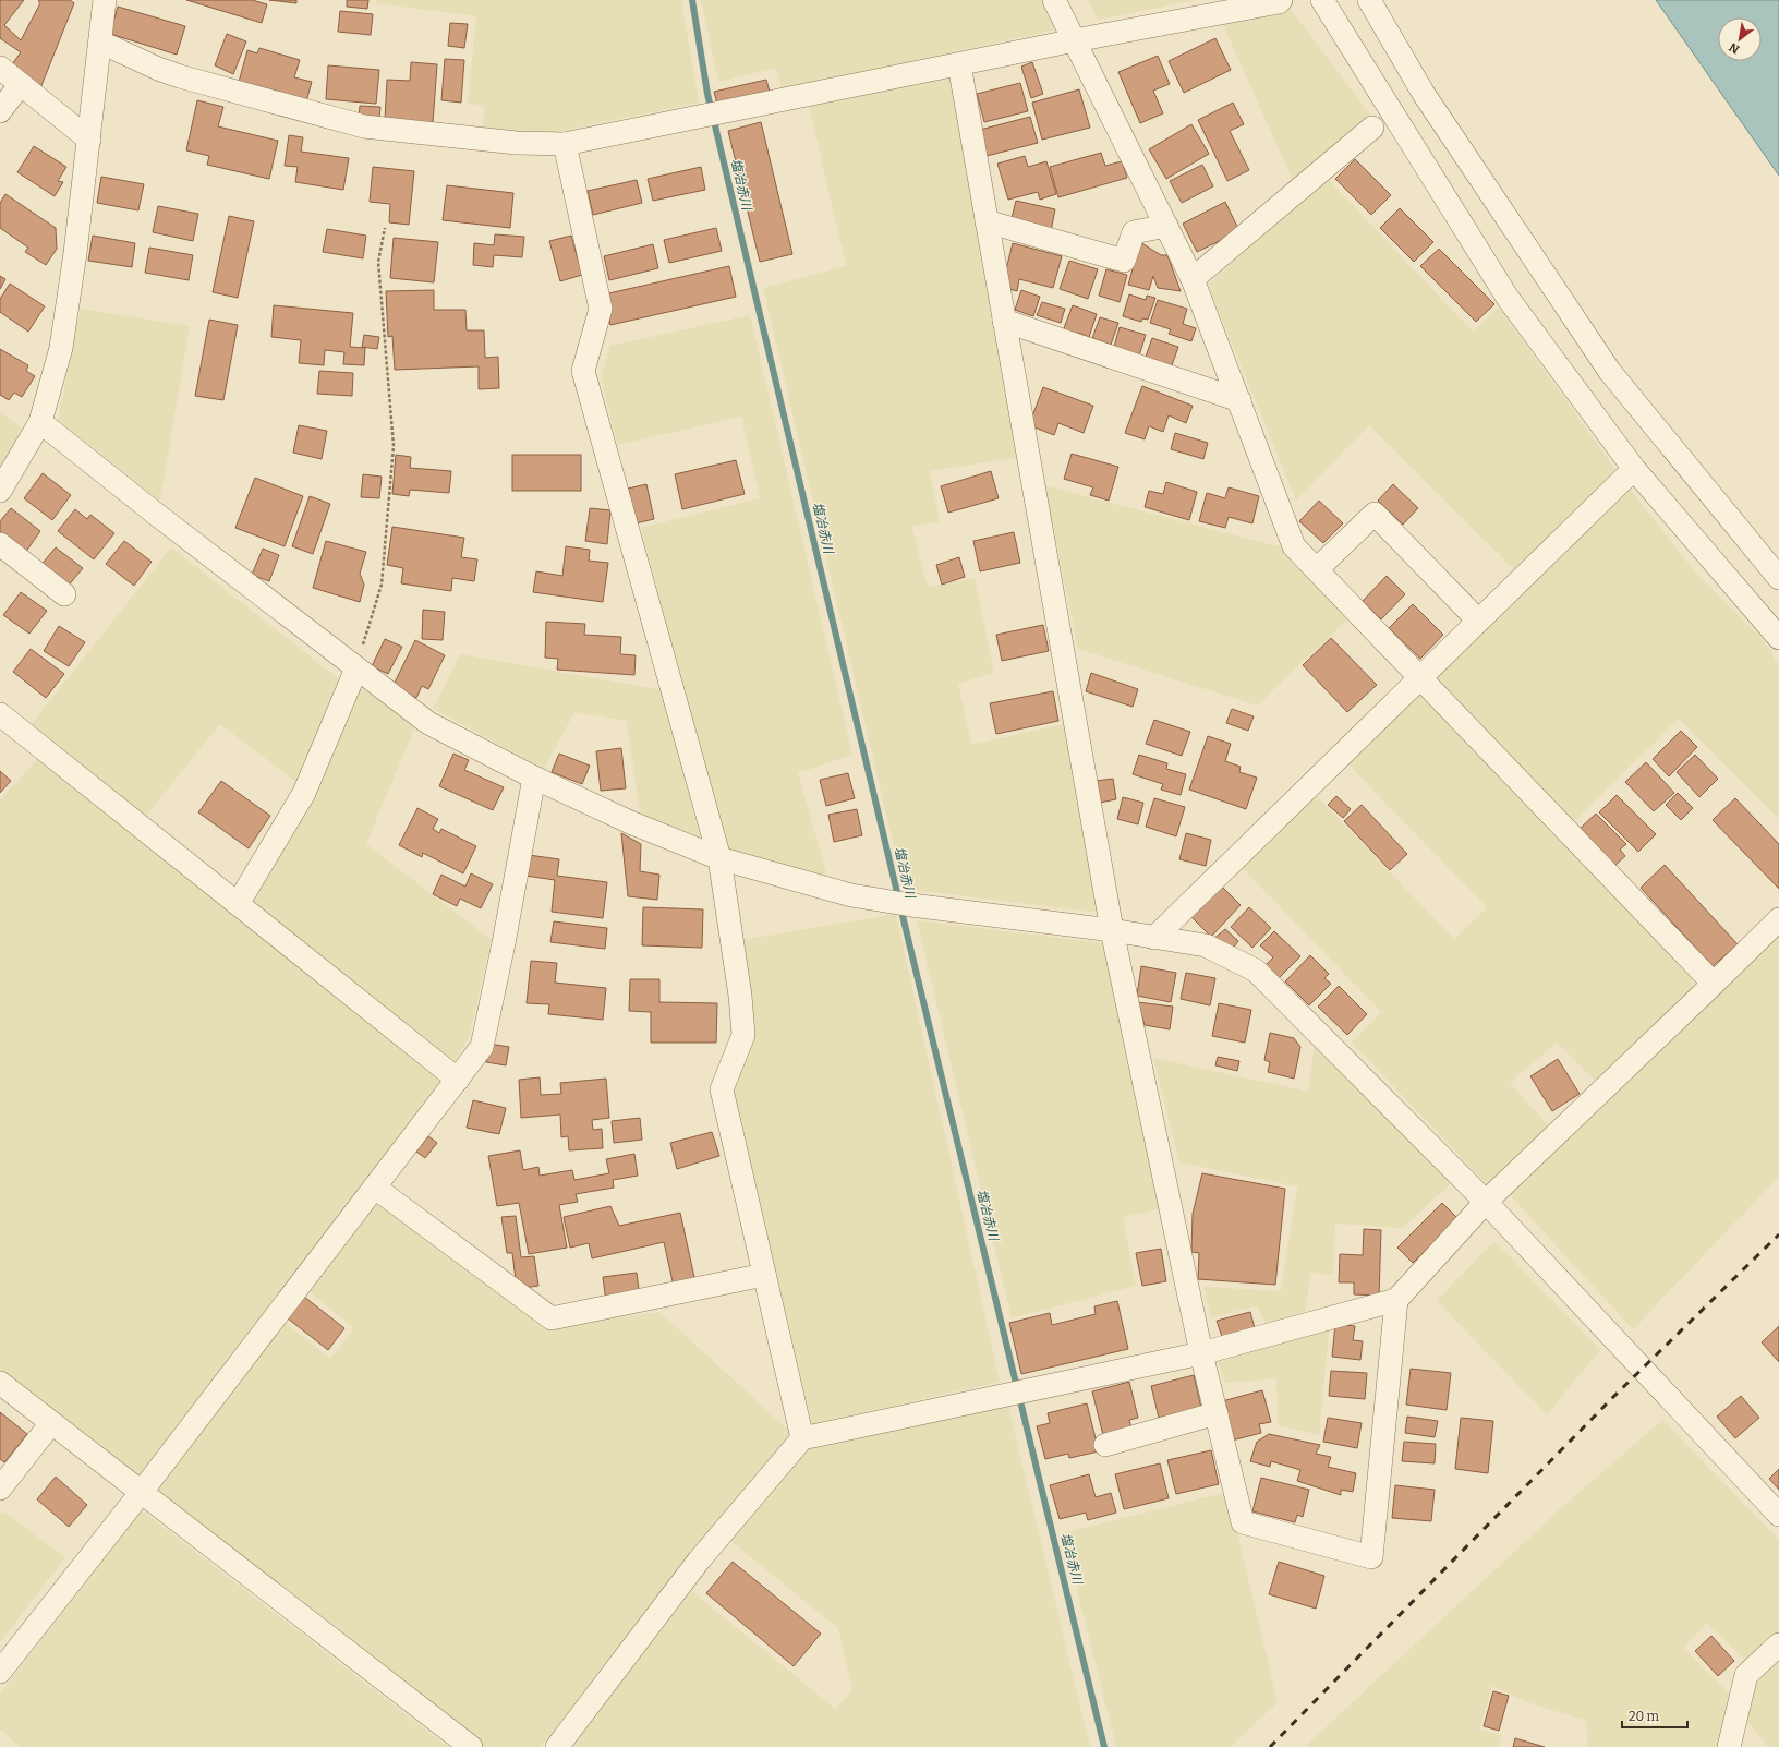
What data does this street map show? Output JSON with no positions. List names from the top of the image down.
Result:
{
  "water": ["塩冶赤川"],
  "scale_bar": "20 m",
  "north": "bottom left"
}
